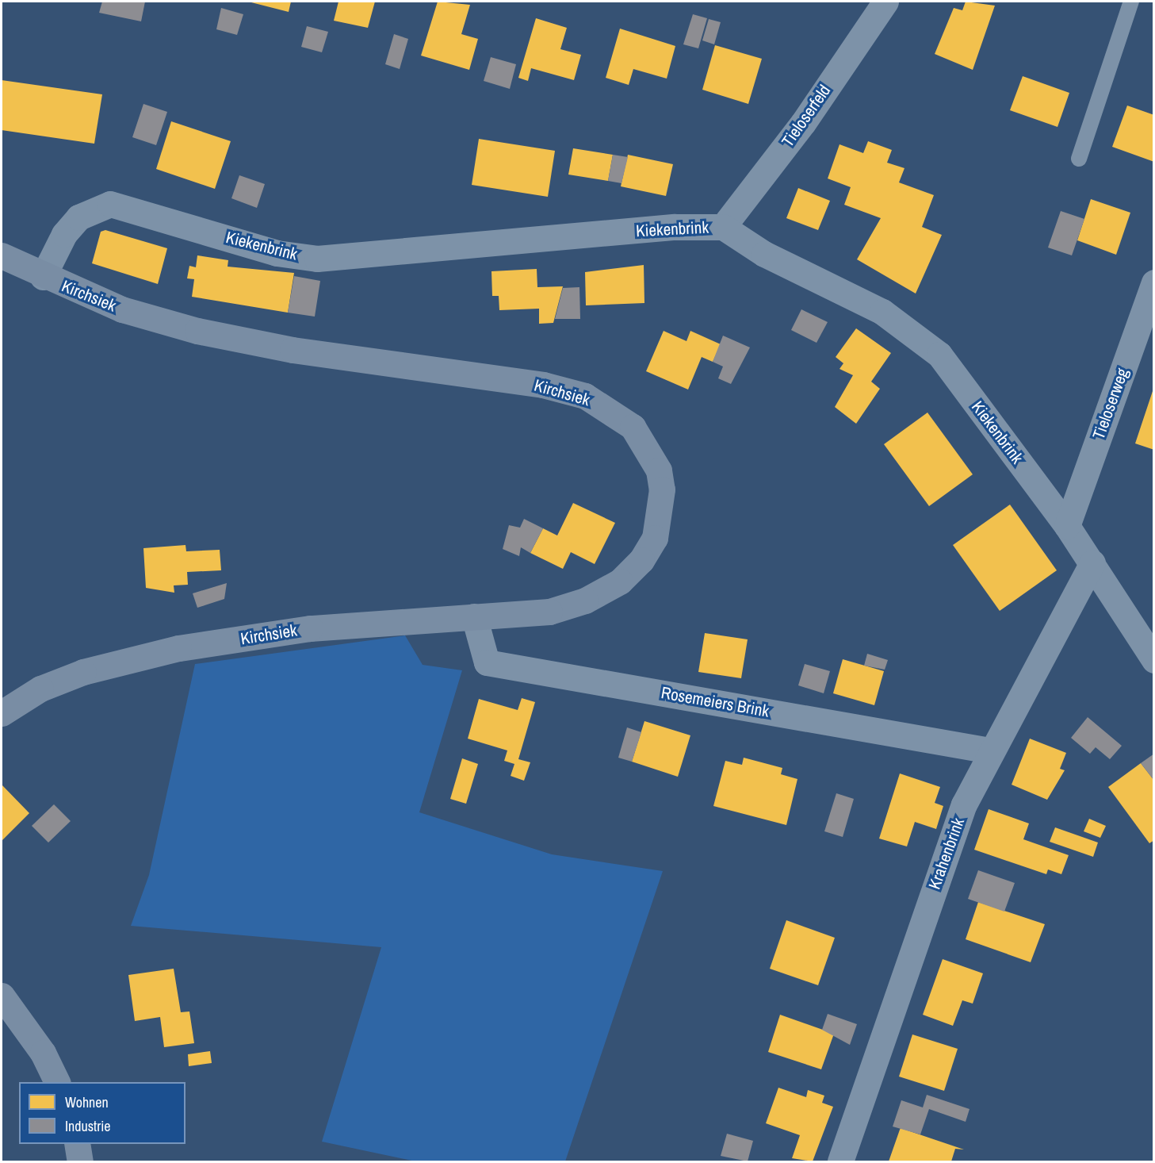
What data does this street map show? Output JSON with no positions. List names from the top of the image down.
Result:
{
  "streets": {
    "main road": ["Kirchsiek"],
    "street": [
      "Tieloserfeld",
      "Kiekenbrink",
      "Tieloserweg",
      "Rosemeiers Brink",
      "Krahenbrink"
    ]
  },
  "crossings": [
    ["Tieloserfeld", "Kiekenbrink"],
    ["Kiekenbrink", "Kirchsiek"],
    ["Kiekenbrink", "Tieloserweg"],
    ["Kiekenbrink", "Krahenbrink"],
    ["Kirchsiek", "Rosemeiers Brink"],
    ["Rosemeiers Brink", "Krahenbrink"]
  ],
  "legend": ["Wohnen", "Industrie"]
}
